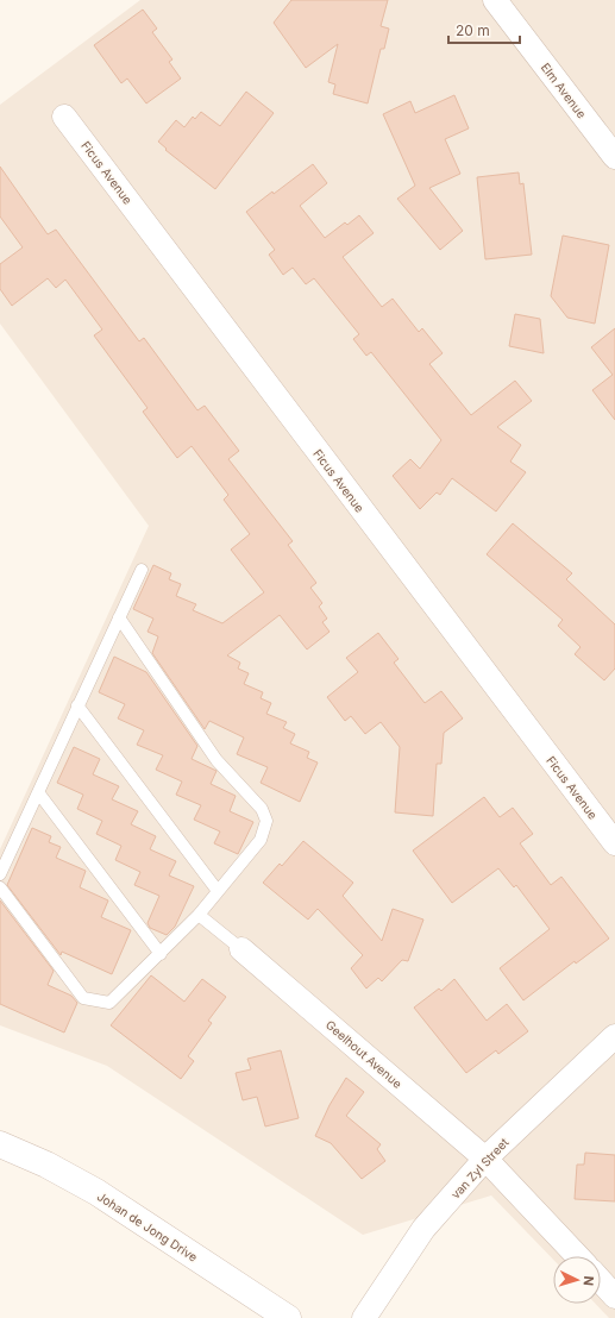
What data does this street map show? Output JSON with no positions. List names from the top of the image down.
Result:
{
  "streets": {
    "street": [
      "Elm Avenue",
      "Ficus Avenue",
      "Geelhout Avenue",
      "van Zyl Street",
      "Johan de Jong Drive"
    ]
  },
  "crossings": [
    ["Geelhout Avenue", "van Zyl Street"]
  ],
  "scale_bar": "20 m",
  "north": "right"
}
